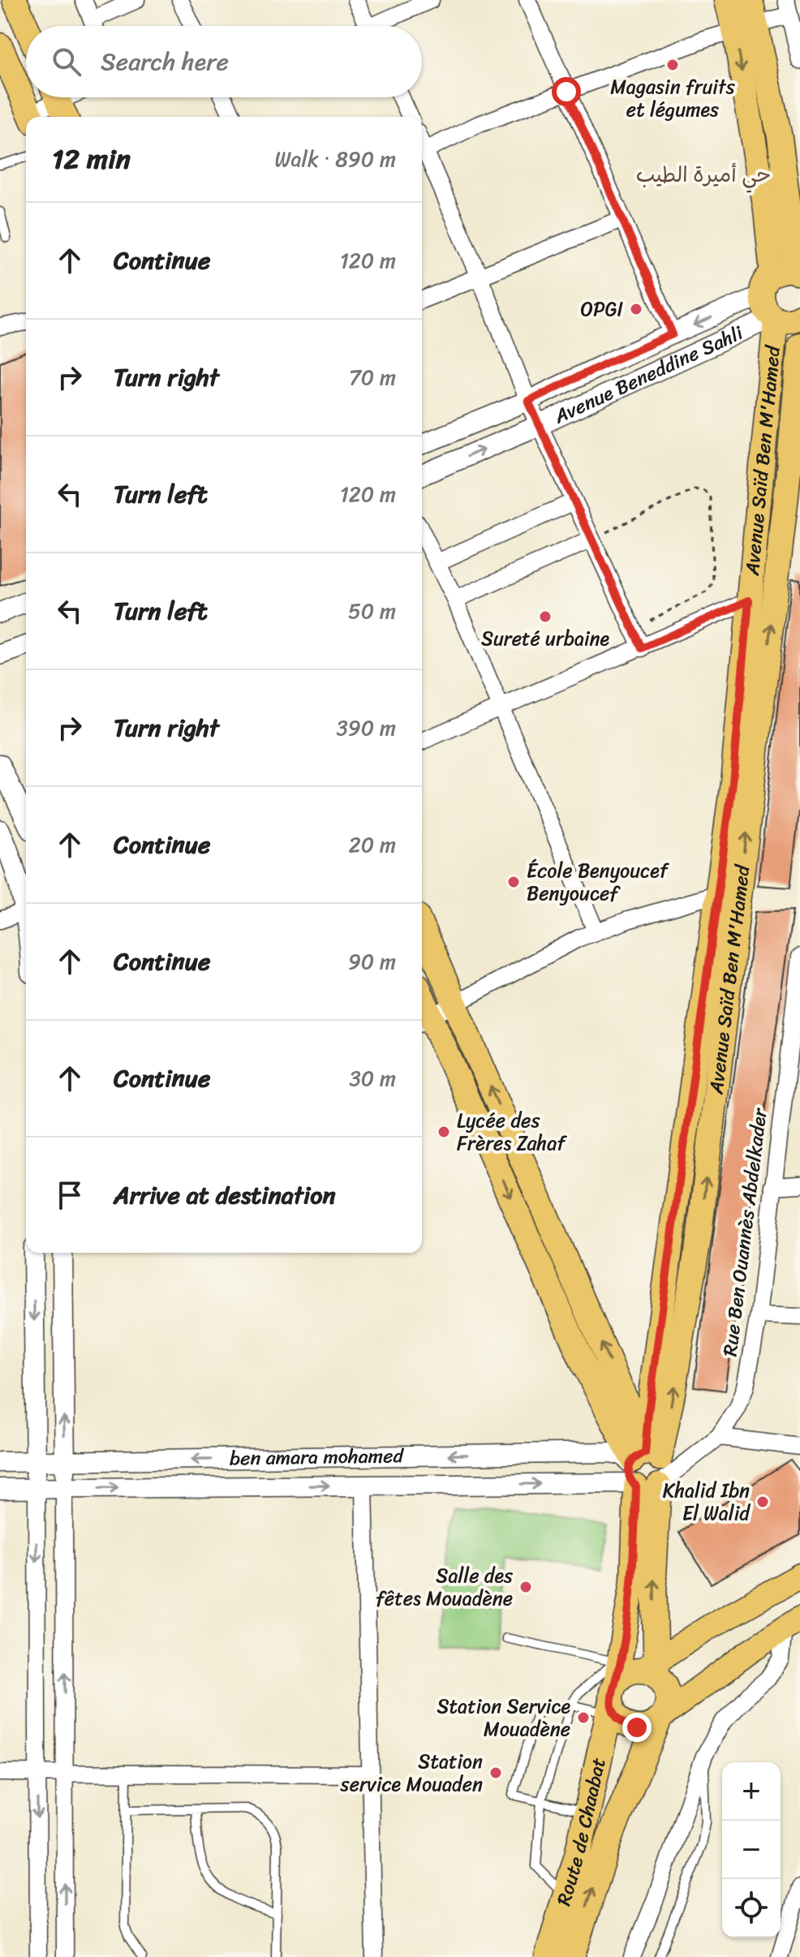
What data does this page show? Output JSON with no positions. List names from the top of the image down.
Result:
{
  "streets": {
    "highway": ["Route de Chaabat"],
    "main road": ["Avenue Saïd Ben M'Hamed"],
    "street": ["Avenue Beneddine Sahli", "Rue Ben Ouannès Abdelkader", "ben amara mohamed"]
  },
  "crossings": [
    ["Avenue Beneddine Sahli", "Avenue Saïd Ben M'Hamed"],
    ["Avenue Saïd Ben M'Hamed", "Rue Ben Ouannès Abdelkader"],
    ["Avenue Saïd Ben M'Hamed", "ben amara mohamed"],
    ["Avenue Saïd Ben M'Hamed", "Route de Chaabat"],
    ["Rue Ben Ouannès Abdelkader", "ben amara mohamed"]
  ],
  "districts": ["حي أميرة الطيب"],
  "places": [
    "Magasin fruits et légumes",
    "OPGI",
    "Sureté urbaine",
    "École Benyoucef Benyoucef",
    "Lycée des Frères Zahaf",
    "Khalid Ibn El Walid",
    "Salle des fêtes Mouadène",
    "Station Service Mouadène",
    "Station service Mouaden"
  ],
  "page": {
    "search": "Search here",
    "heading": ["12 min", "Walk · 890 m"],
    "list": [
      ["Continue", "120 m"],
      ["Turn right", "70 m"],
      ["Turn left", "120 m"],
      ["Turn left", "50 m"],
      ["Turn right", "390 m"],
      ["Continue", "20 m"],
      ["Continue", "90 m"],
      ["Continue", "30 m"],
      "Arrive at destination"
    ],
    "map_buttons": ["+", "−"]
  }
}
